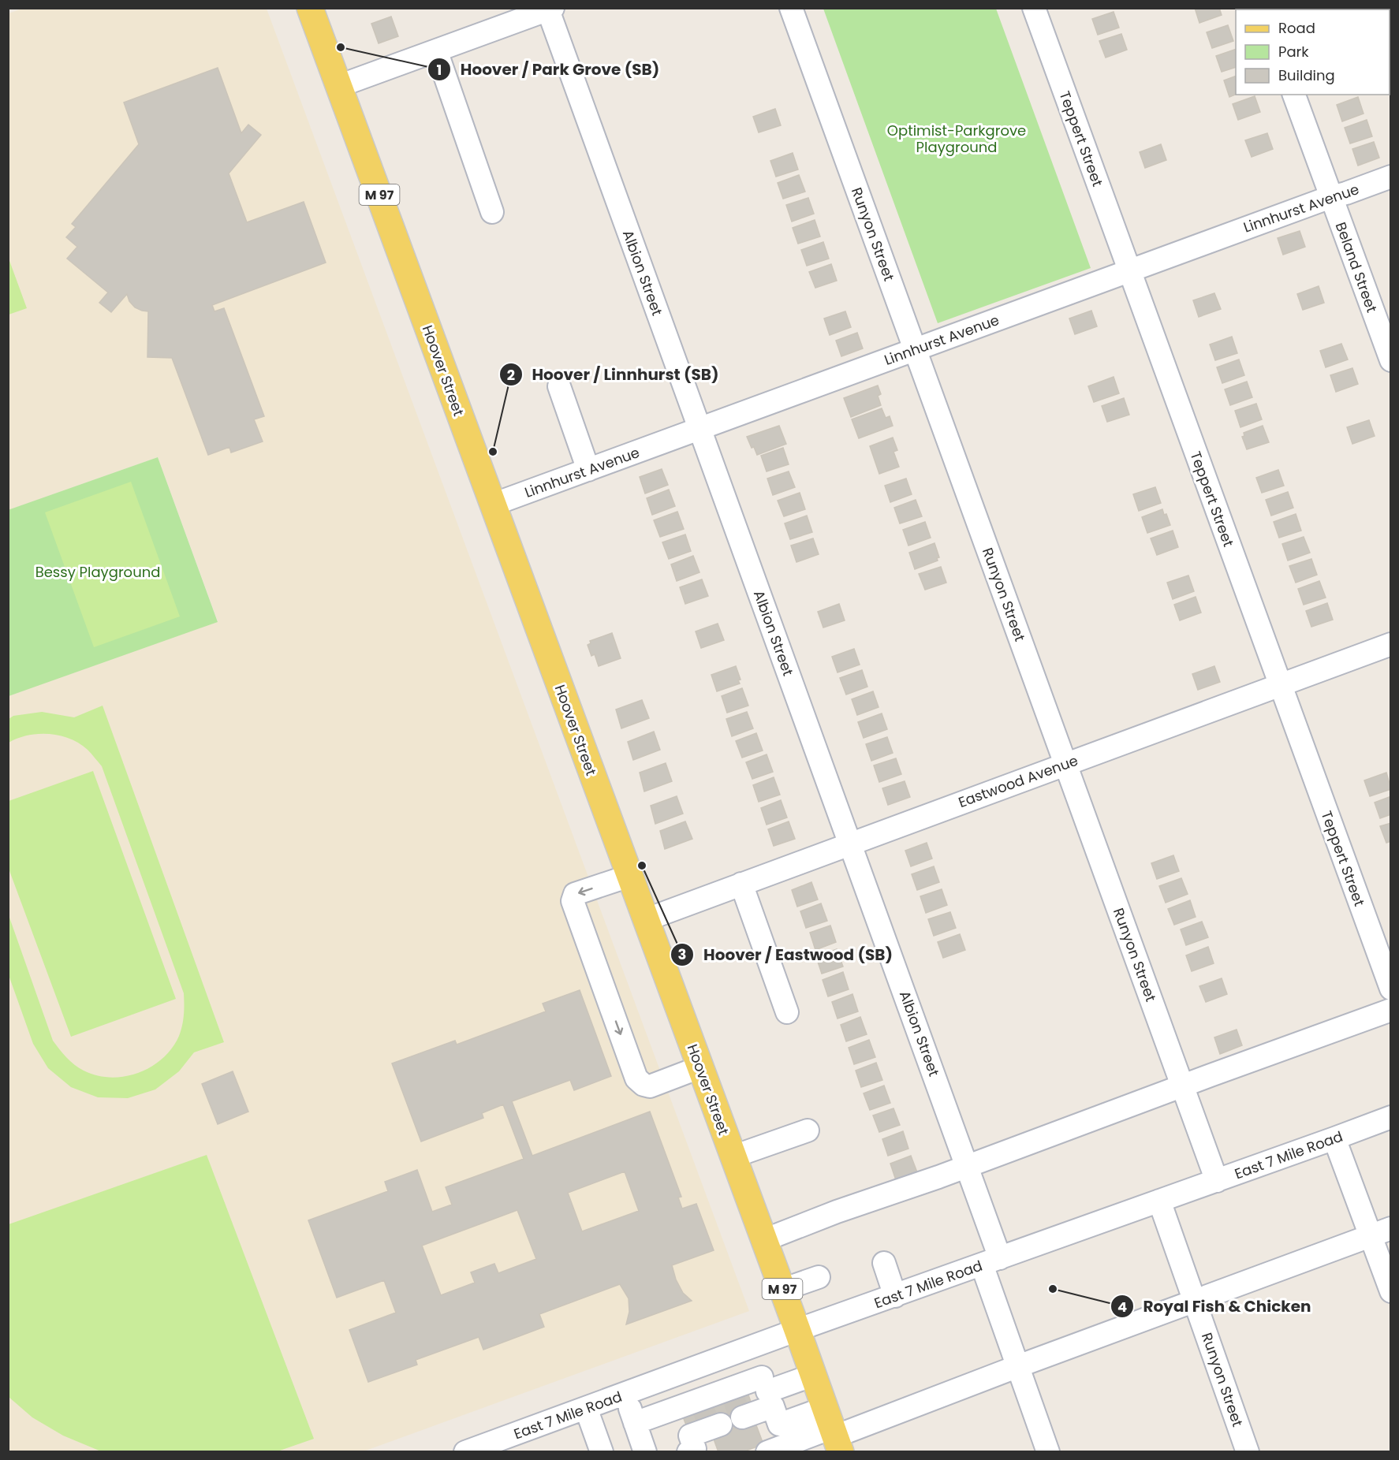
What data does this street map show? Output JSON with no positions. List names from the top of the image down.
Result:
{
  "streets": {
    "main road": ["M 97", "Hoover Street"],
    "street": [
      "Teppert Street",
      "Linnhurst Avenue",
      "Runyon Street",
      "Beland Street",
      "Albion Street",
      "Eastwood Avenue",
      "East 7 Mile Road"
    ]
  },
  "crossings": [
    ["Teppert Street", "Linnhurst Avenue"],
    ["Teppert Street", "Eastwood Avenue"],
    ["Linnhurst Avenue", "Runyon Street"],
    ["Linnhurst Avenue", "Beland Street"],
    ["Linnhurst Avenue", "Albion Street"],
    ["Linnhurst Avenue", "Hoover Street"],
    ["Runyon Street", "Eastwood Avenue"],
    ["Runyon Street", "East 7 Mile Road"],
    ["Albion Street", "Eastwood Avenue"],
    ["Albion Street", "East 7 Mile Road"],
    ["Hoover Street", "Eastwood Avenue"],
    ["Hoover Street", "East 7 Mile Road"]
  ],
  "parks": ["Optimist-Parkgrove Playground", "Bessy Playground"],
  "places": [
    "Hoover / Park Grove (SB)",
    "Hoover / Linnhurst (SB)",
    "Hoover / Eastwood (SB)",
    "Royal Fish & Chicken"
  ],
  "legend": ["Road", "Park", "Building"]
}
